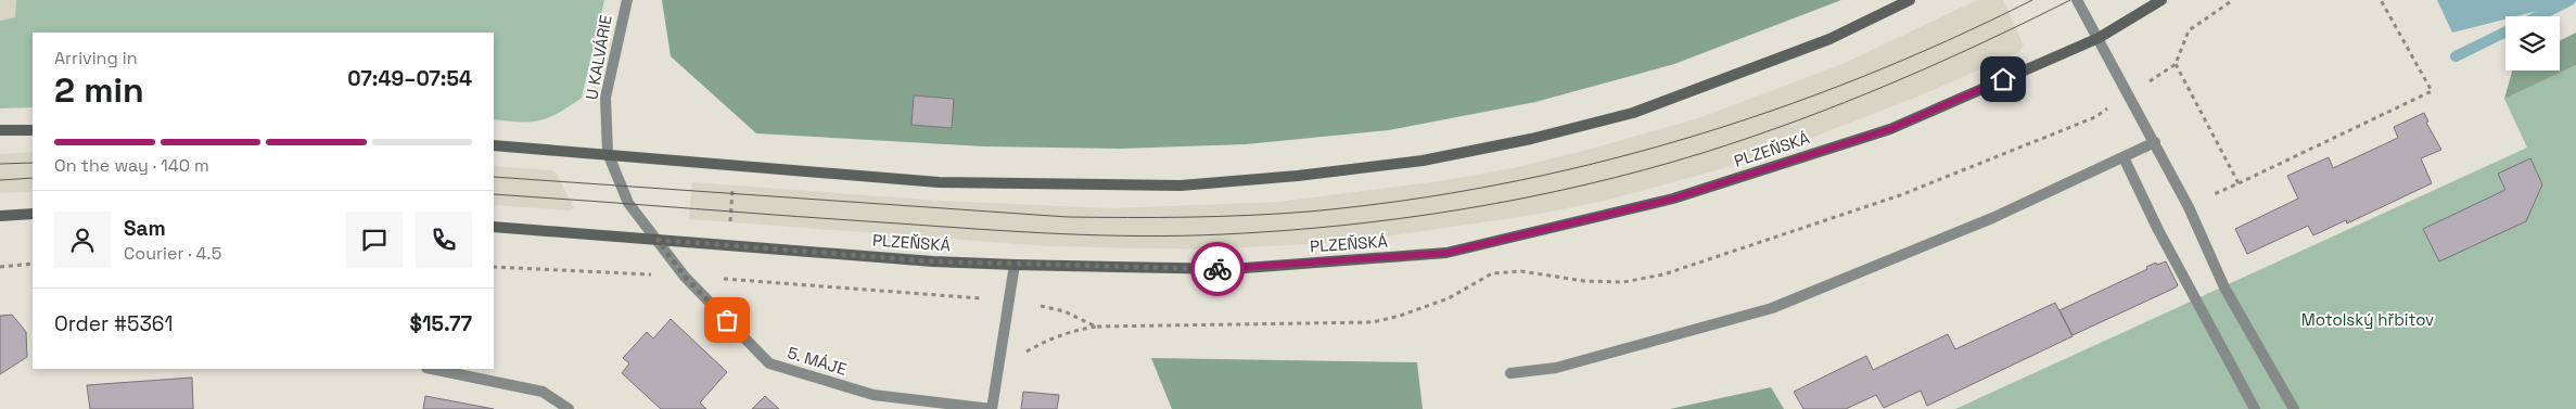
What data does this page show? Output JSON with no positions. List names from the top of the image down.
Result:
{
  "streets": {
    "main road": ["PLZEŇSKÁ"],
    "street": ["U KALVÁRIE", "5. MÁJE"]
  },
  "crossings": [
    ["U KALVÁRIE", "5. MÁJE"],
    ["PLZEŇSKÁ", "5. MÁJE"]
  ],
  "parks": ["Motolský hřbitov"],
  "page": {
    "heading": ["2 min", "Arriving in", "07:49–07:54"],
    "panel": [
      "Sam",
      "Courier · 4.5",
      "Order #5361",
      "$15.77"
    ],
    "bar": "On the way · 140 m"
  }
}
